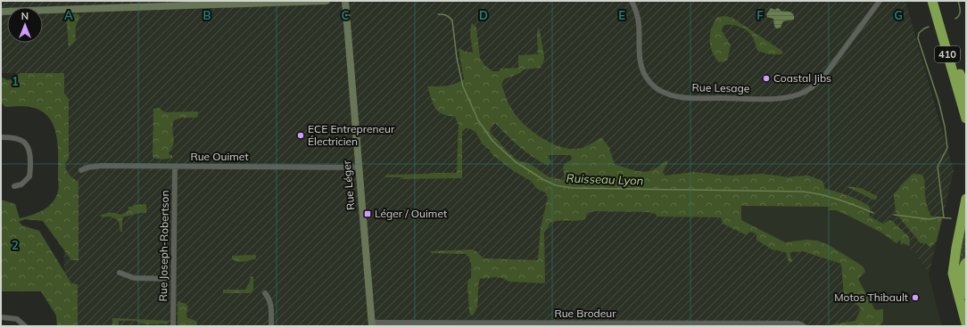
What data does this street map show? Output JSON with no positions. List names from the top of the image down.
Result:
{
  "streets": {
    "highway": ["410"],
    "main road": ["Rue Léger"],
    "street": [
      "Rue Lesage",
      "Rue Ouimet",
      "Rue Joseph-Robertson",
      "Rue Brodeur"
    ]
  },
  "crossings": [
    ["Rue Ouimet", "Rue Léger"],
    ["Rue Ouimet", "Rue Joseph-Robertson"],
    ["Rue Léger", "Rue Brodeur"]
  ],
  "water": ["Ruisseau Lyon"],
  "places": {
    "other": ["Coastal Jibs", "ECE Entrepreneur Électricien", "Motos Thibault"],
    "transit": ["Léger / Ouimet"]
  },
  "north": "top",
  "grid": {
    "columns": [
      "A",
      "B",
      "C",
      "D",
      "E",
      "F",
      "G"
    ],
    "rows": ["1", "2"]
  }
}
